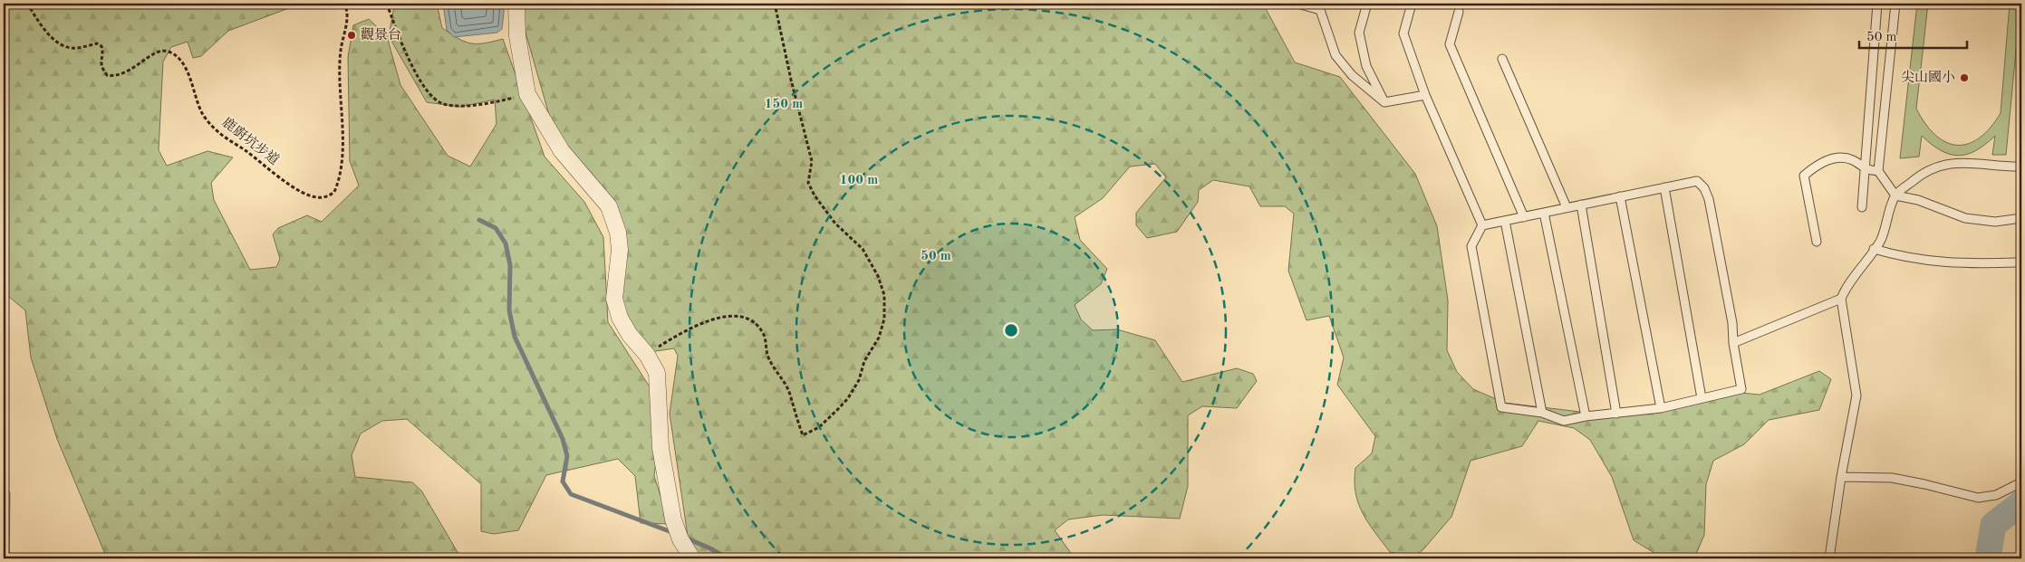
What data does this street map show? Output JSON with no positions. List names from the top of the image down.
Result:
{
  "streets": {
    "path": ["鹿廚坑步道"]
  },
  "places": ["觀景台", "尖山國小"],
  "scale_bar": "50 m",
  "rings": ["150 m", "100 m", "50 m"]
}
